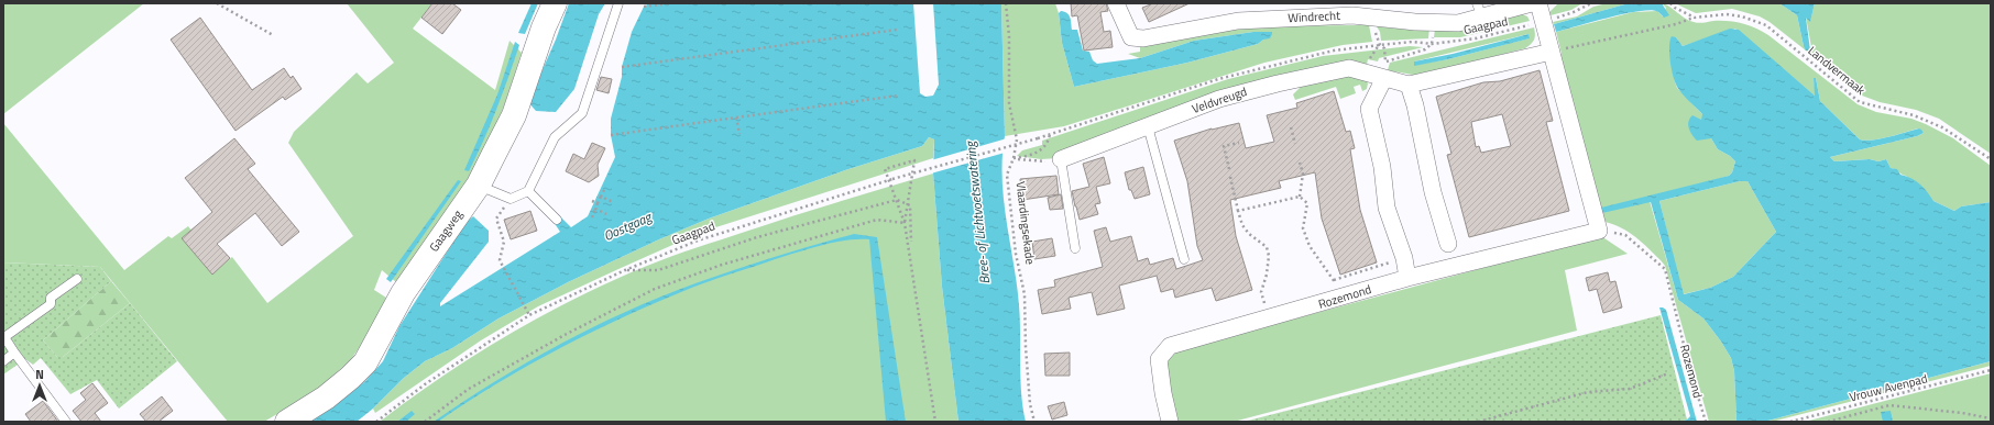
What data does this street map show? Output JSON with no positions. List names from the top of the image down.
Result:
{
  "streets": {
    "main road": ["Gaagweg"],
    "street": ["Windrecht", "Veldvreugd", "Rozemond"],
    "path": [
      "Gaagpad",
      "Landvermaak",
      "Vlaardingsekade",
      "Vrouw Avenpad"
    ]
  },
  "crossings": [
    ["Gaagpad", "Veldvreugd"],
    ["Gaagpad", "Vlaardingsekade"],
    ["Landvermaak", "Veldvreugd"]
  ],
  "water": ["Bree- of Lichtvoetswatering", "Oostgaag"],
  "north": "top"
}
